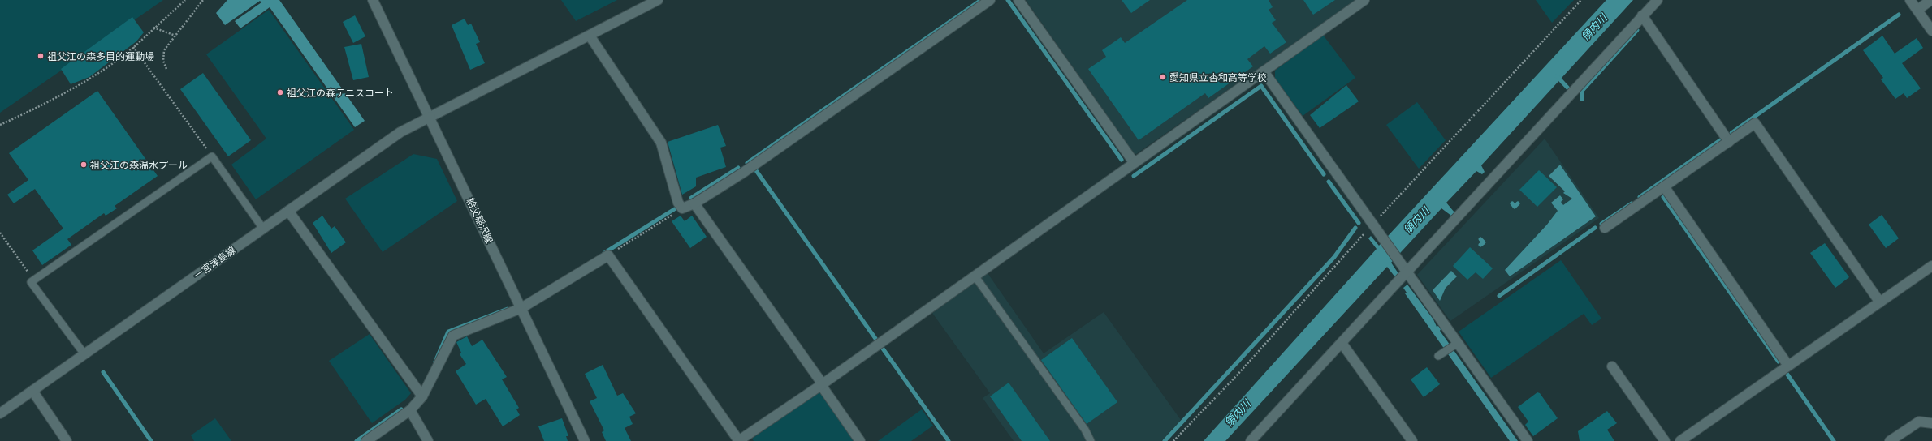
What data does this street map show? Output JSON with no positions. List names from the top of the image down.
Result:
{
  "streets": {
    "street": ["給父稲沢線", "一宮津島線"]
  },
  "crossings": [
    ["給父稲沢線", "一宮津島線"]
  ],
  "water": ["領内川"],
  "places": [
    "祖父江の森多目的運動場",
    "愛知県立杏和高等学校",
    "祖父江の森テニスコート",
    "祖父江の森温水プール"
  ]
}
